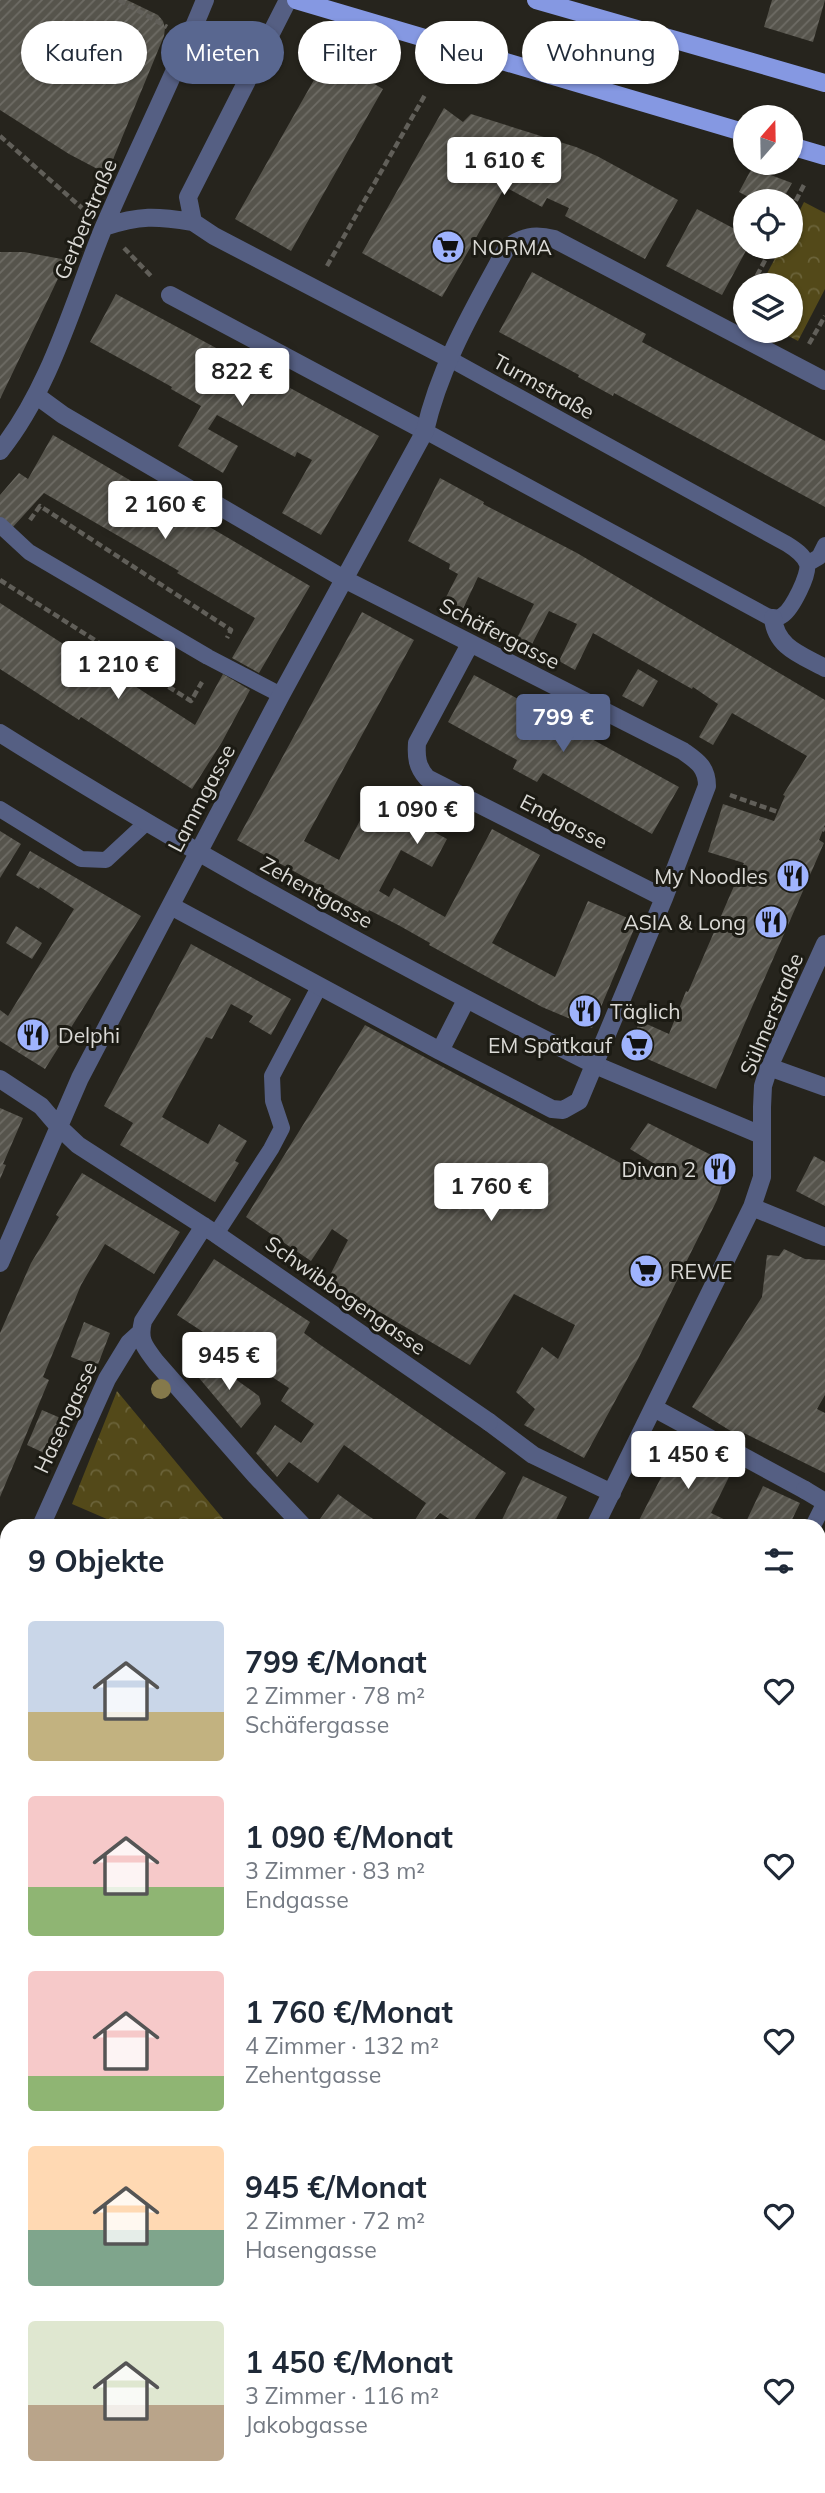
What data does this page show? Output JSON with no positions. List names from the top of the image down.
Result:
{
  "streets": {
    "street": [
      "Gerberstraße",
      "Turmstraße",
      "Schäfergasse",
      "Lammgasse",
      "Endgasse",
      "Zehentgasse",
      "Sülmerstraße",
      "Schwibbogengasse",
      "Hasengasse"
    ]
  },
  "crossings": [
    ["Gerberstraße", "Turmstraße"],
    ["Gerberstraße", "Schäfergasse"],
    ["Turmstraße", "Lammgasse"],
    ["Schäfergasse", "Lammgasse"],
    ["Schäfergasse", "Endgasse"],
    ["Lammgasse", "Zehentgasse"],
    ["Lammgasse", "Schwibbogengasse"],
    ["Zehentgasse", "Sülmerstraße"],
    ["Sülmerstraße", "Schwibbogengasse"],
    ["Schwibbogengasse", "Hasengasse"]
  ],
  "places": {
    "supermarket": ["NORMA", "EM Spätkauf", "REWE"],
    "restaurant": [
      "My Noodles",
      "ASIA & Long",
      "Täglich",
      "Delphi",
      "Divan 2"
    ]
  },
  "north": "top",
  "page": {
    "chip": [
      "Kaufen",
      "Mieten",
      "Filter",
      "Neu",
      "Wohnung"
    ],
    "price": [
      "1 610 €",
      "822 €",
      "2 160 €",
      "1 210 €",
      "799 €",
      "1 090 €",
      "1 760 €",
      "945 €",
      "1 450 €"
    ],
    "heading": "9 Objekte",
    "list": [
      {
        "name": "799 €/Monat",
        "note": "2 Zimmer · 78 m² · Schäfergasse"
      },
      {
        "name": "1 090 €/Monat",
        "note": "3 Zimmer · 83 m² · Endgasse"
      },
      {
        "name": "1 760 €/Monat",
        "note": "4 Zimmer · 132 m² · Zehentgasse"
      },
      {
        "name": "945 €/Monat",
        "note": "2 Zimmer · 72 m² · Hasengasse"
      },
      {
        "name": "1 450 €/Monat",
        "note": "3 Zimmer · 116 m² · Jakobgasse"
      }
    ]
  }
}
